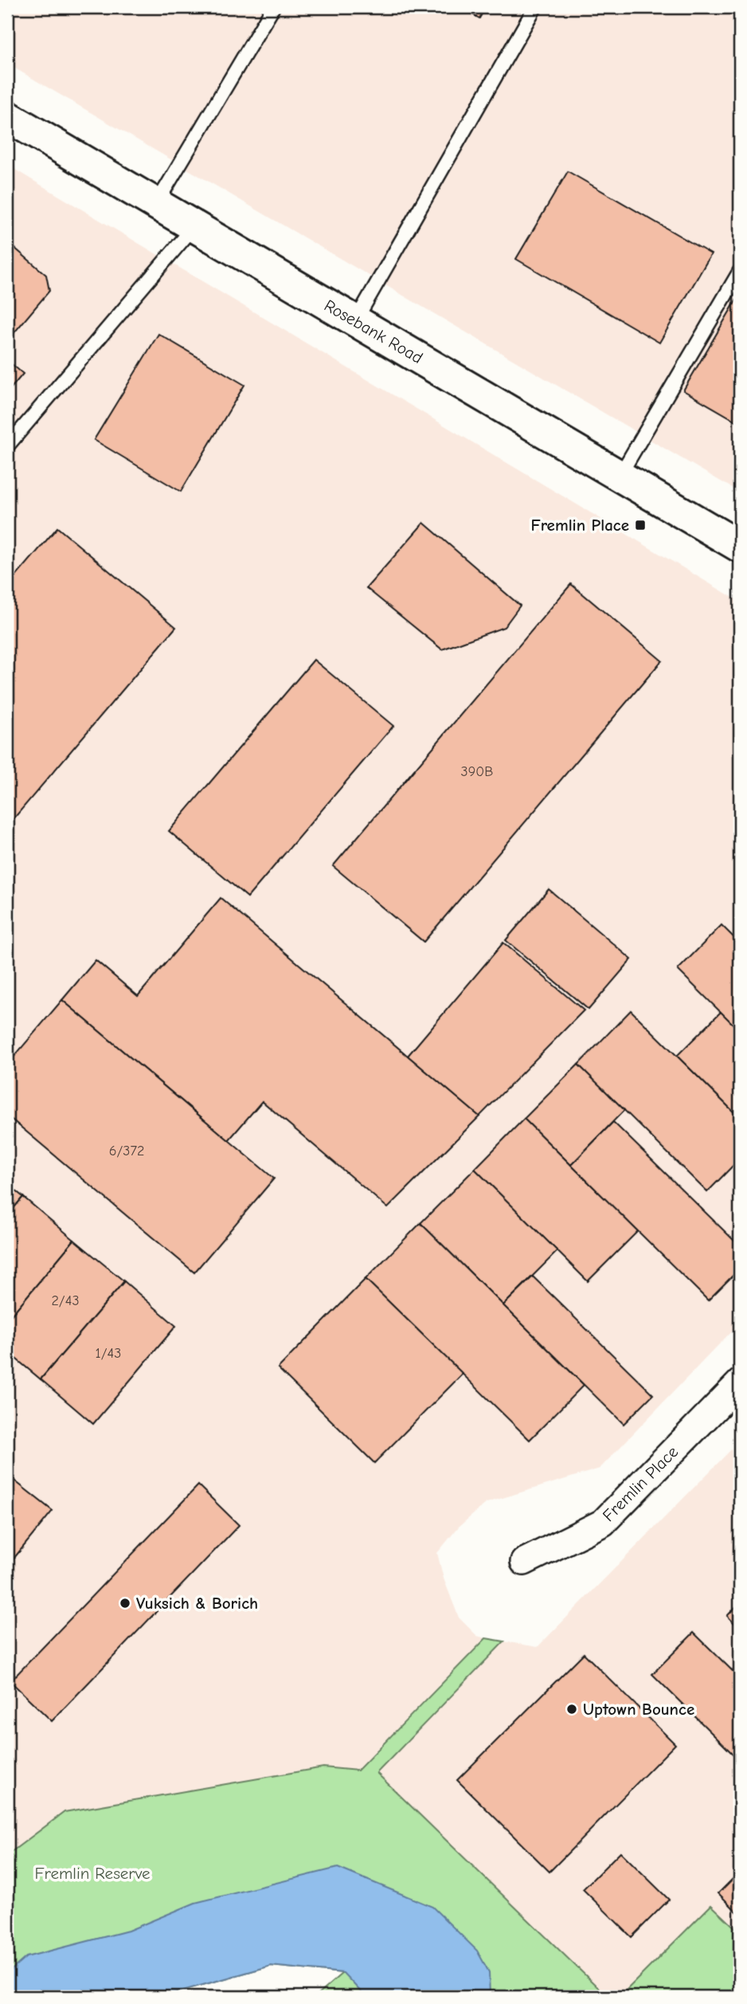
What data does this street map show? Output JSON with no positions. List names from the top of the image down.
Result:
{
  "streets": {
    "main road": ["Rosebank Road"],
    "street": ["Fremlin Place"]
  },
  "parks": ["Fremlin Reserve"],
  "places": {
    "transit": ["Fremlin Place"],
    "other": ["Vuksich & Borich", "Uptown Bounce"]
  },
  "house_numbers": [
    "390B",
    "6/372",
    "2/43",
    "1/43"
  ]
}
